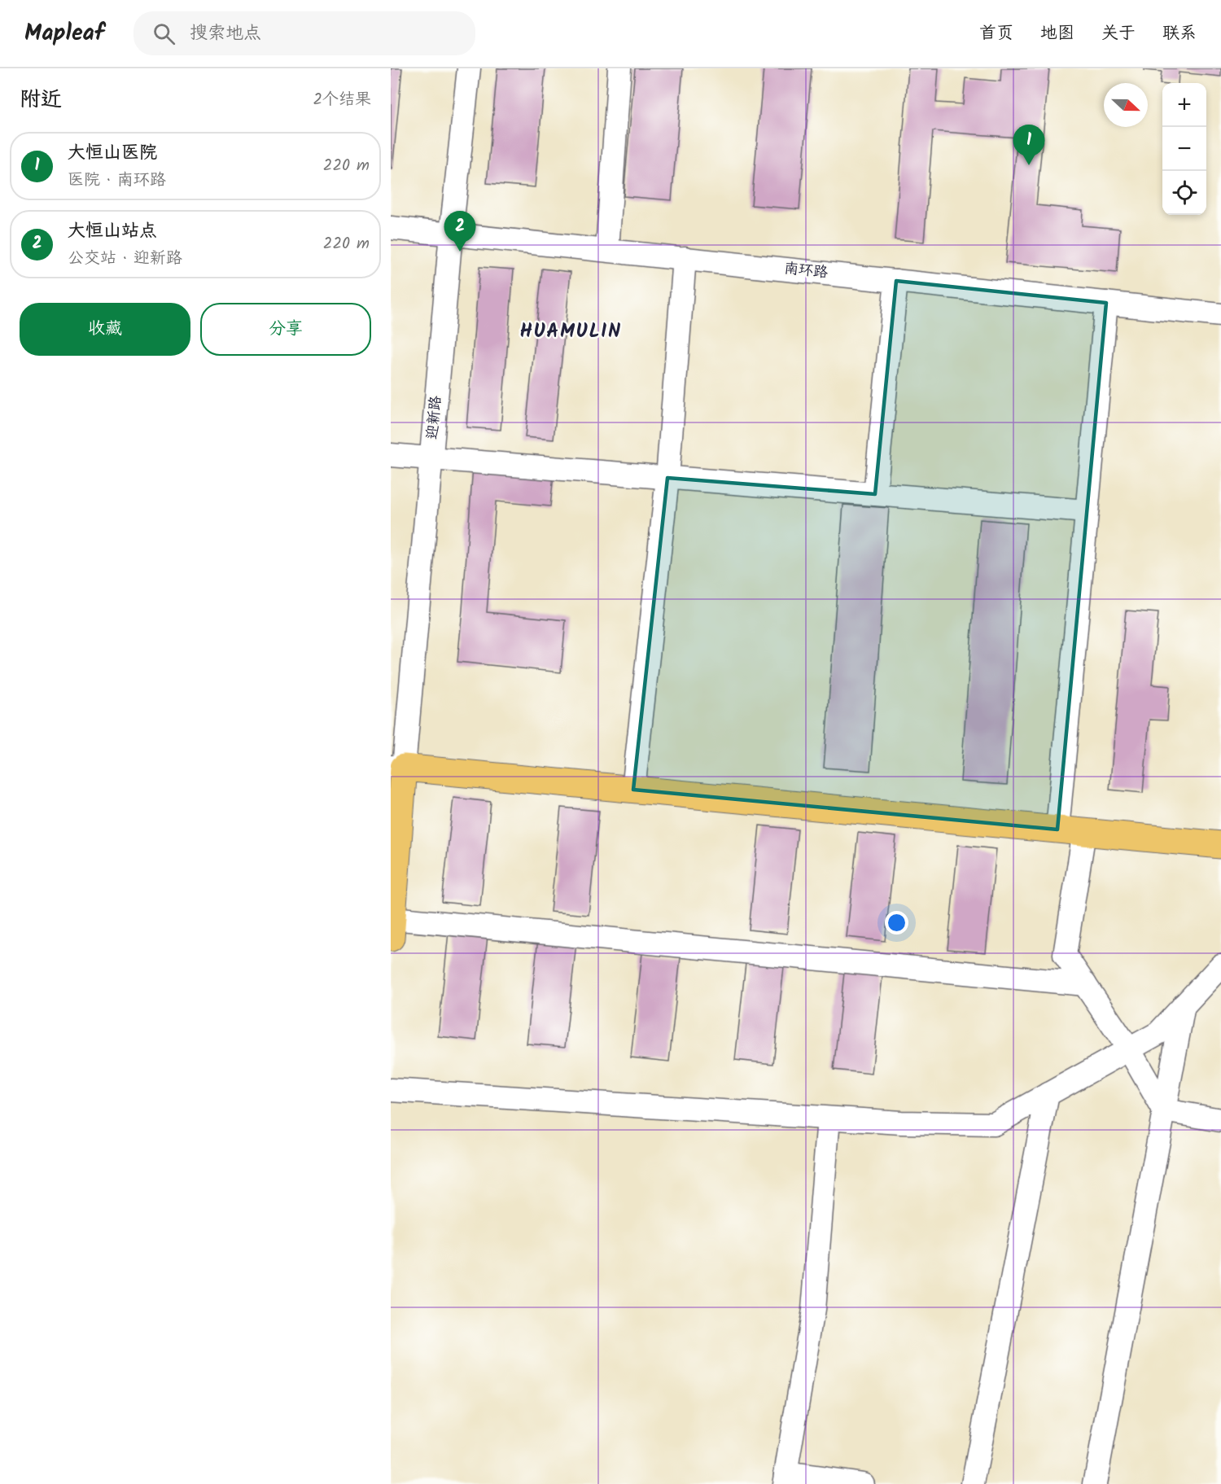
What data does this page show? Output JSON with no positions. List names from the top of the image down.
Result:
{
  "streets": {
    "street": ["南环路", "迎新路"]
  },
  "crossings": [
    ["南环路", "迎新路"]
  ],
  "districts": ["HUAMULIN"],
  "north": "right",
  "page": {
    "header": "Mapleaf",
    "search": "搜索地点",
    "nav": [
      "首页",
      "地图",
      "关于",
      "联系"
    ],
    "heading": ["附近", "2个结果"],
    "map_buttons": ["+", "−"],
    "pins": ["1", "2"],
    "list": [
      {
        "mark": "1",
        "name": "大恒山医院",
        "note": "医院 · 南环路",
        "value": "220 m"
      },
      {
        "mark": "2",
        "name": "大恒山站点",
        "note": "公交站 · 迎新路",
        "value": "220 m"
      }
    ],
    "buttons": ["收藏", "分享"]
  }
}
